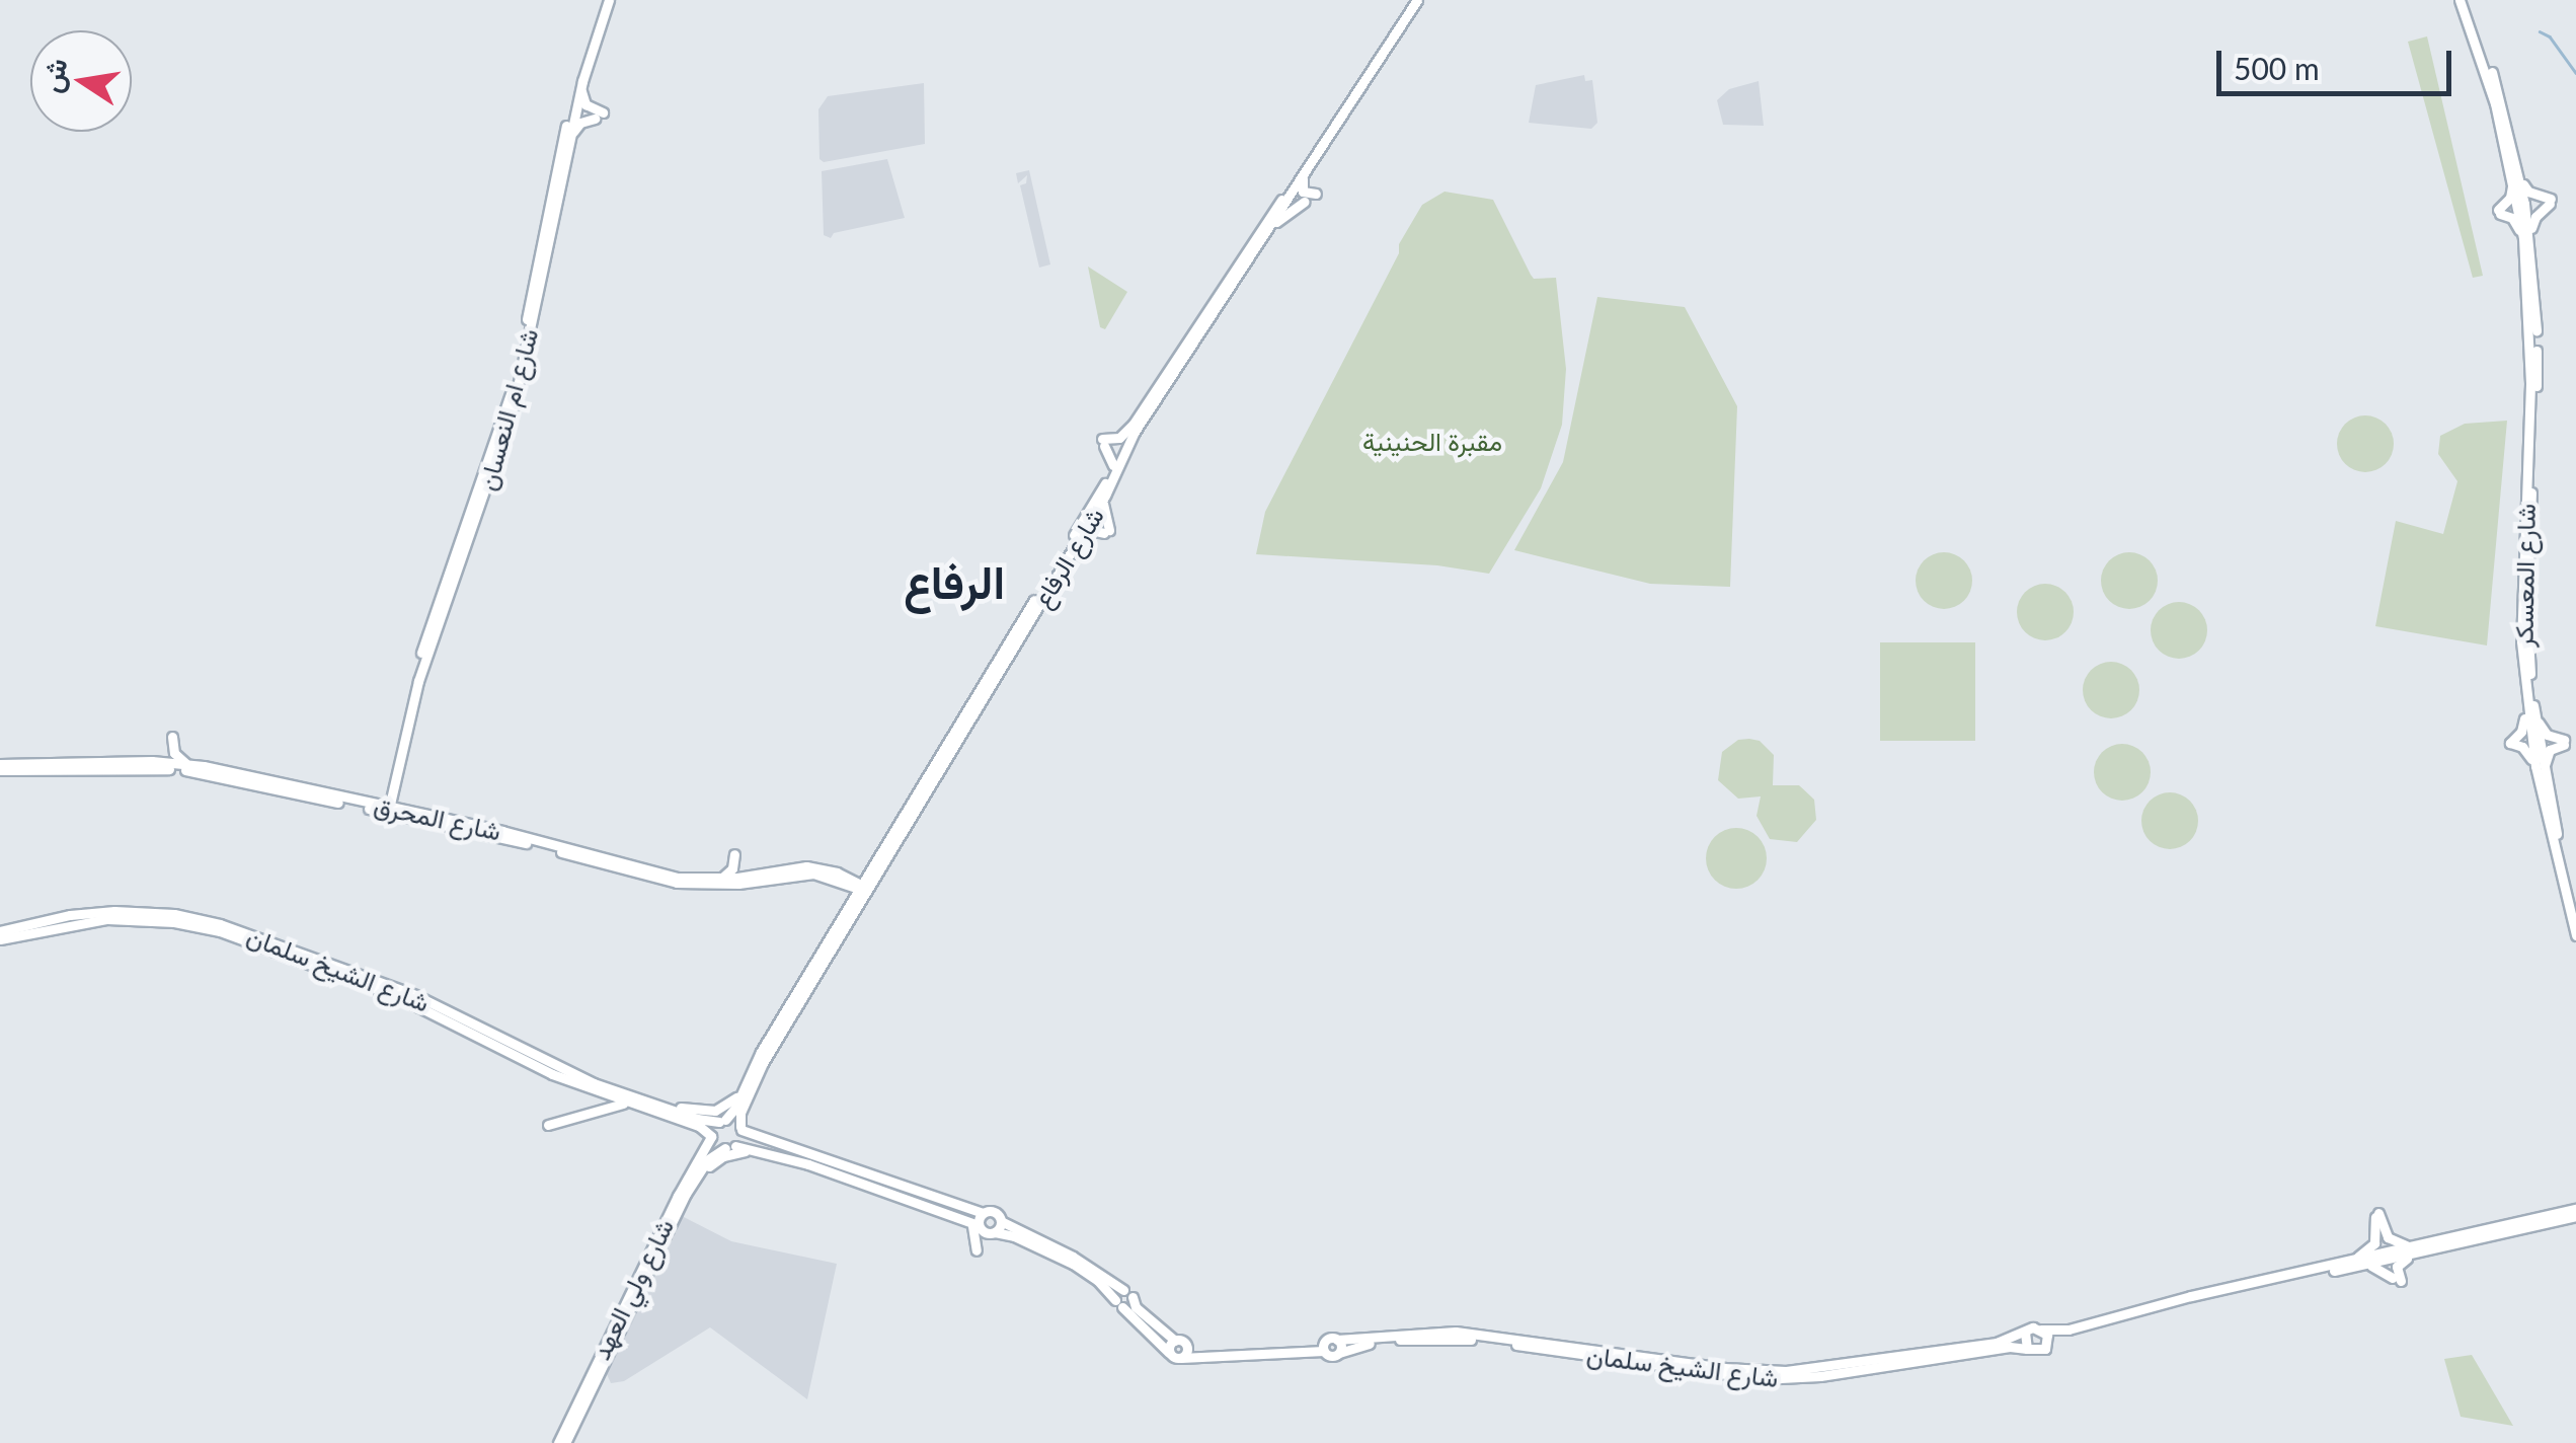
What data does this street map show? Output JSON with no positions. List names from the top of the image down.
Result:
{
  "streets": {
    "main road": [
      "شارع ام النعسان",
      "شارع الرفاع",
      "شارع المعسكر",
      "شارع المحرق",
      "شارع الشيخ سلمان",
      "شارع ولي العهد"
    ]
  },
  "crossings": [
    ["شارع ام النعسان", "شارع المحرق"],
    ["شارع الرفاع", "شارع المحرق"],
    ["شارع الرفاع", "شارع الشيخ سلمان"],
    ["شارع الرفاع", "شارع ولي العهد"],
    ["شارع الشيخ سلمان", "شارع ولي العهد"]
  ],
  "districts": ["الرفاع"],
  "parks": ["مقبرة الحنينية"],
  "scale_bar": "500 m",
  "north": "left"
}
